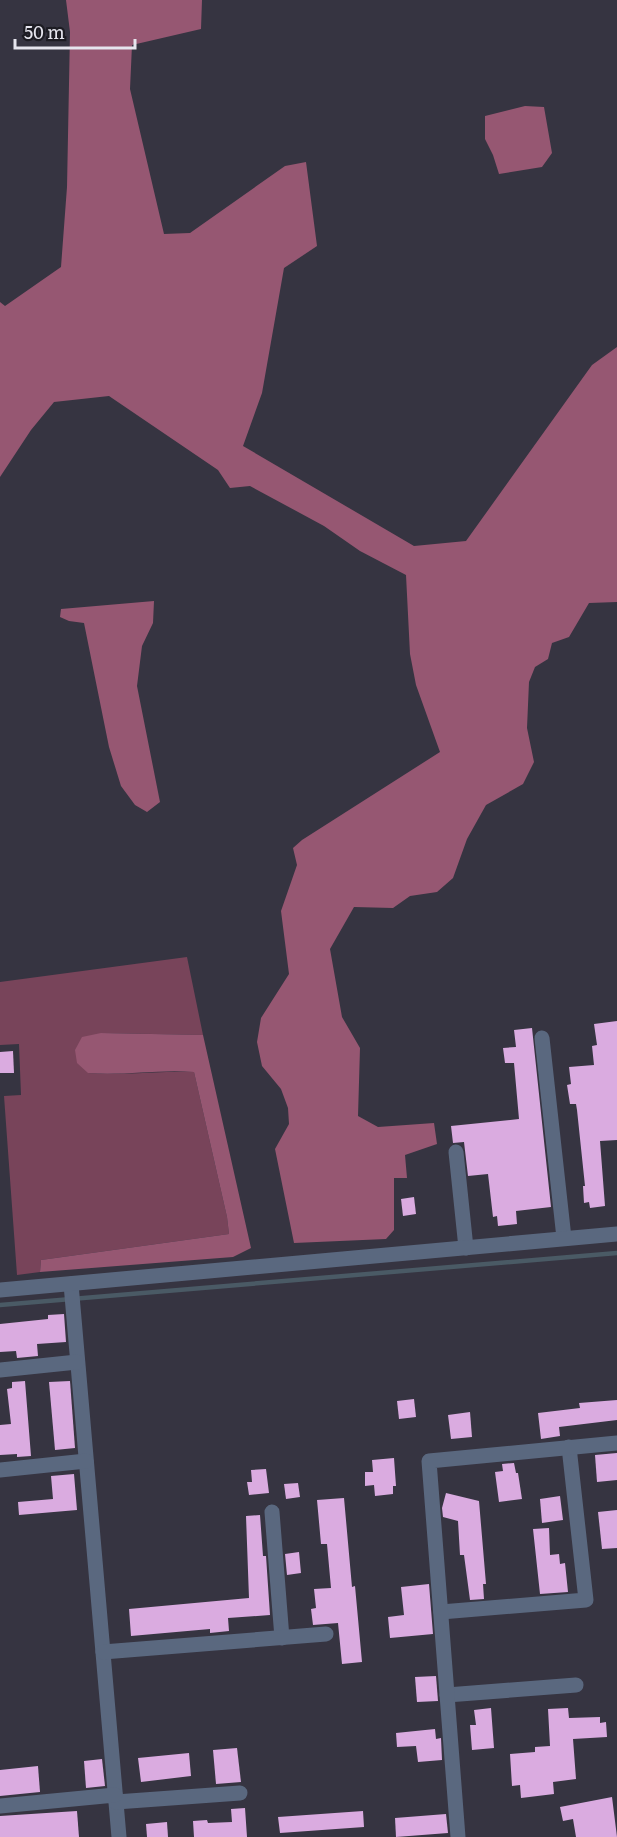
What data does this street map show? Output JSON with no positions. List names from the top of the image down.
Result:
{
  "scale_bar": "50 m"
}
